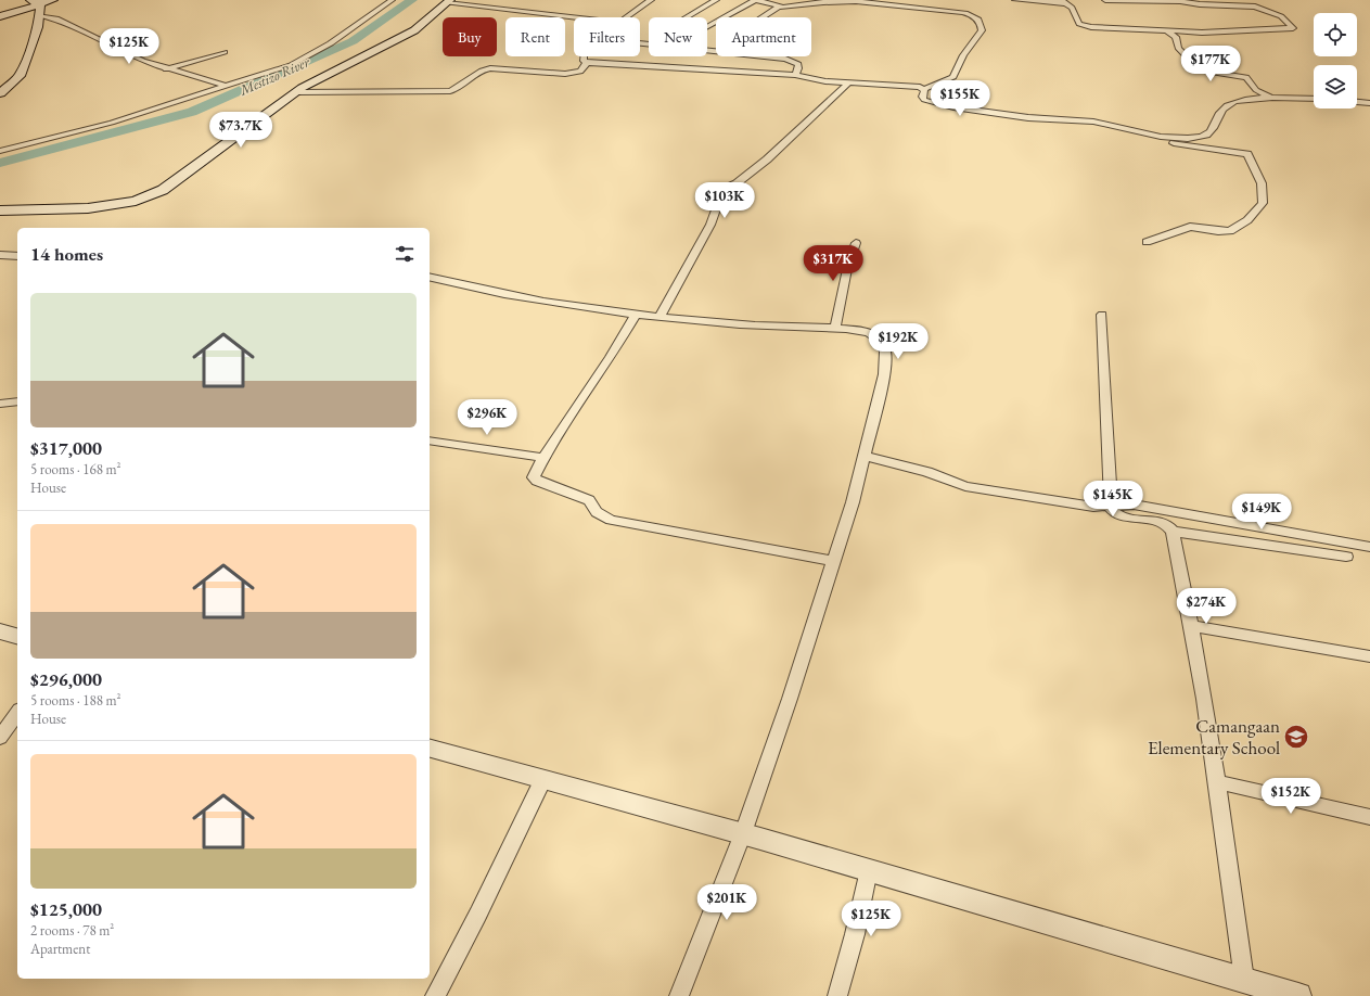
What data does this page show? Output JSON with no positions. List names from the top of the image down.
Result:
{
  "water": ["Mestizo River"],
  "places": {
    "school or university": ["Camangaan Elementary School"]
  },
  "page": {
    "chip": [
      "Buy",
      "Rent",
      "Filters",
      "New",
      "Apartment"
    ],
    "price": [
      "$125K",
      "$177K",
      "$155K",
      "$73.7K",
      "$103K",
      "$317K",
      "$192K",
      "$296K",
      "$145K",
      "$149K",
      "$274K",
      "$152K",
      "$201K",
      "$125K"
    ],
    "heading": "14 homes",
    "list": [
      {
        "name": "$317,000",
        "note": "5 rooms · 168 m² · House"
      },
      {
        "name": "$296,000",
        "note": "5 rooms · 188 m² · House"
      },
      {
        "name": "$125,000",
        "note": "2 rooms · 78 m² · Apartment"
      }
    ]
  }
}
